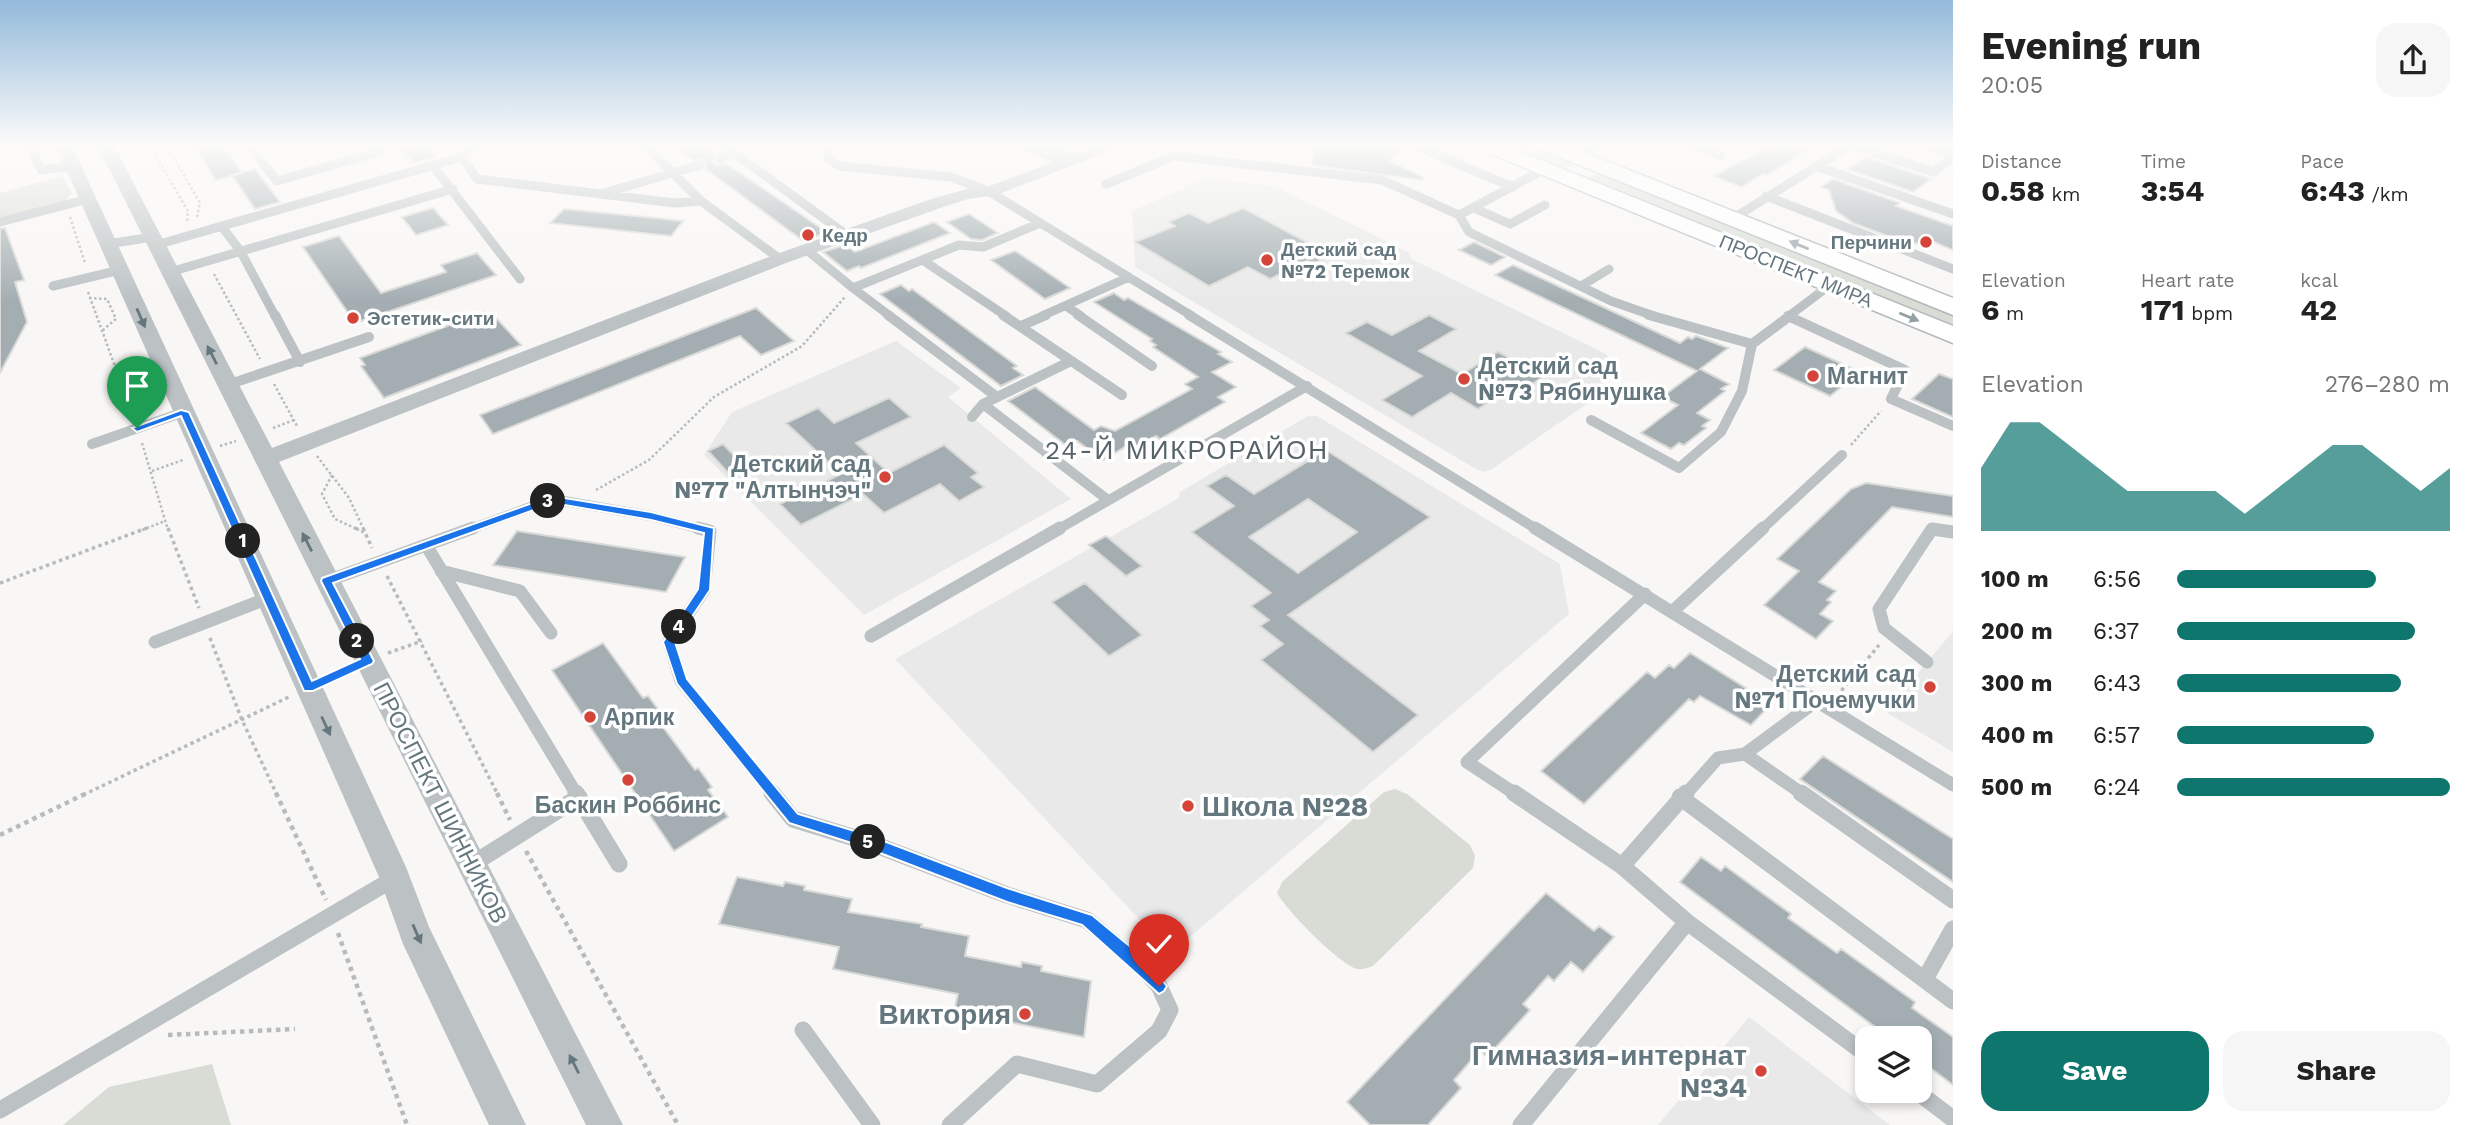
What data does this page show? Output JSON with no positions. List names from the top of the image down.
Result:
{
  "streets": {
    "main road": ["ПРОСПЕКТ МИРА"],
    "street": ["ПРОСПЕКТ ШИННИКОВ"]
  },
  "districts": ["24-Й МИКРОРАЙОН"],
  "places": [
    "Кедр",
    "Перчини",
    "Детский сад №72 Теремок",
    "Эстетик-сити",
    "Магнит",
    "Детский сад №73 Рябинушка",
    "Детский сад №77 \"Алтынчэч\"",
    "Детский сад №71 Почемучки",
    "Арпик",
    "Баскин Роббинс",
    "Школа №28",
    "Виктория",
    "Гимназия-интернат №34"
  ],
  "page": {
    "heading": ["Evening run", "20:05"],
    "stats": [
      ["Distance", "0.58 km"],
      ["Time", "3:54"],
      ["Pace", "6:43 /km"],
      ["Elevation", "6 m"],
      ["Heart rate", "171 bpm"],
      ["kcal", "42"]
    ],
    "chart": ["Elevation", "276–280 m"],
    "pins": [
      "3",
      "1",
      "4",
      "2",
      "5"
    ],
    "list": [
      {
        "name": "100 m",
        "note": "6:56"
      },
      {
        "name": "200 m",
        "note": "6:37"
      },
      {
        "name": "300 m",
        "note": "6:43"
      },
      {
        "name": "400 m",
        "note": "6:57"
      },
      {
        "name": "500 m",
        "note": "6:24"
      }
    ],
    "buttons": ["Save", "Share"]
  }
}
